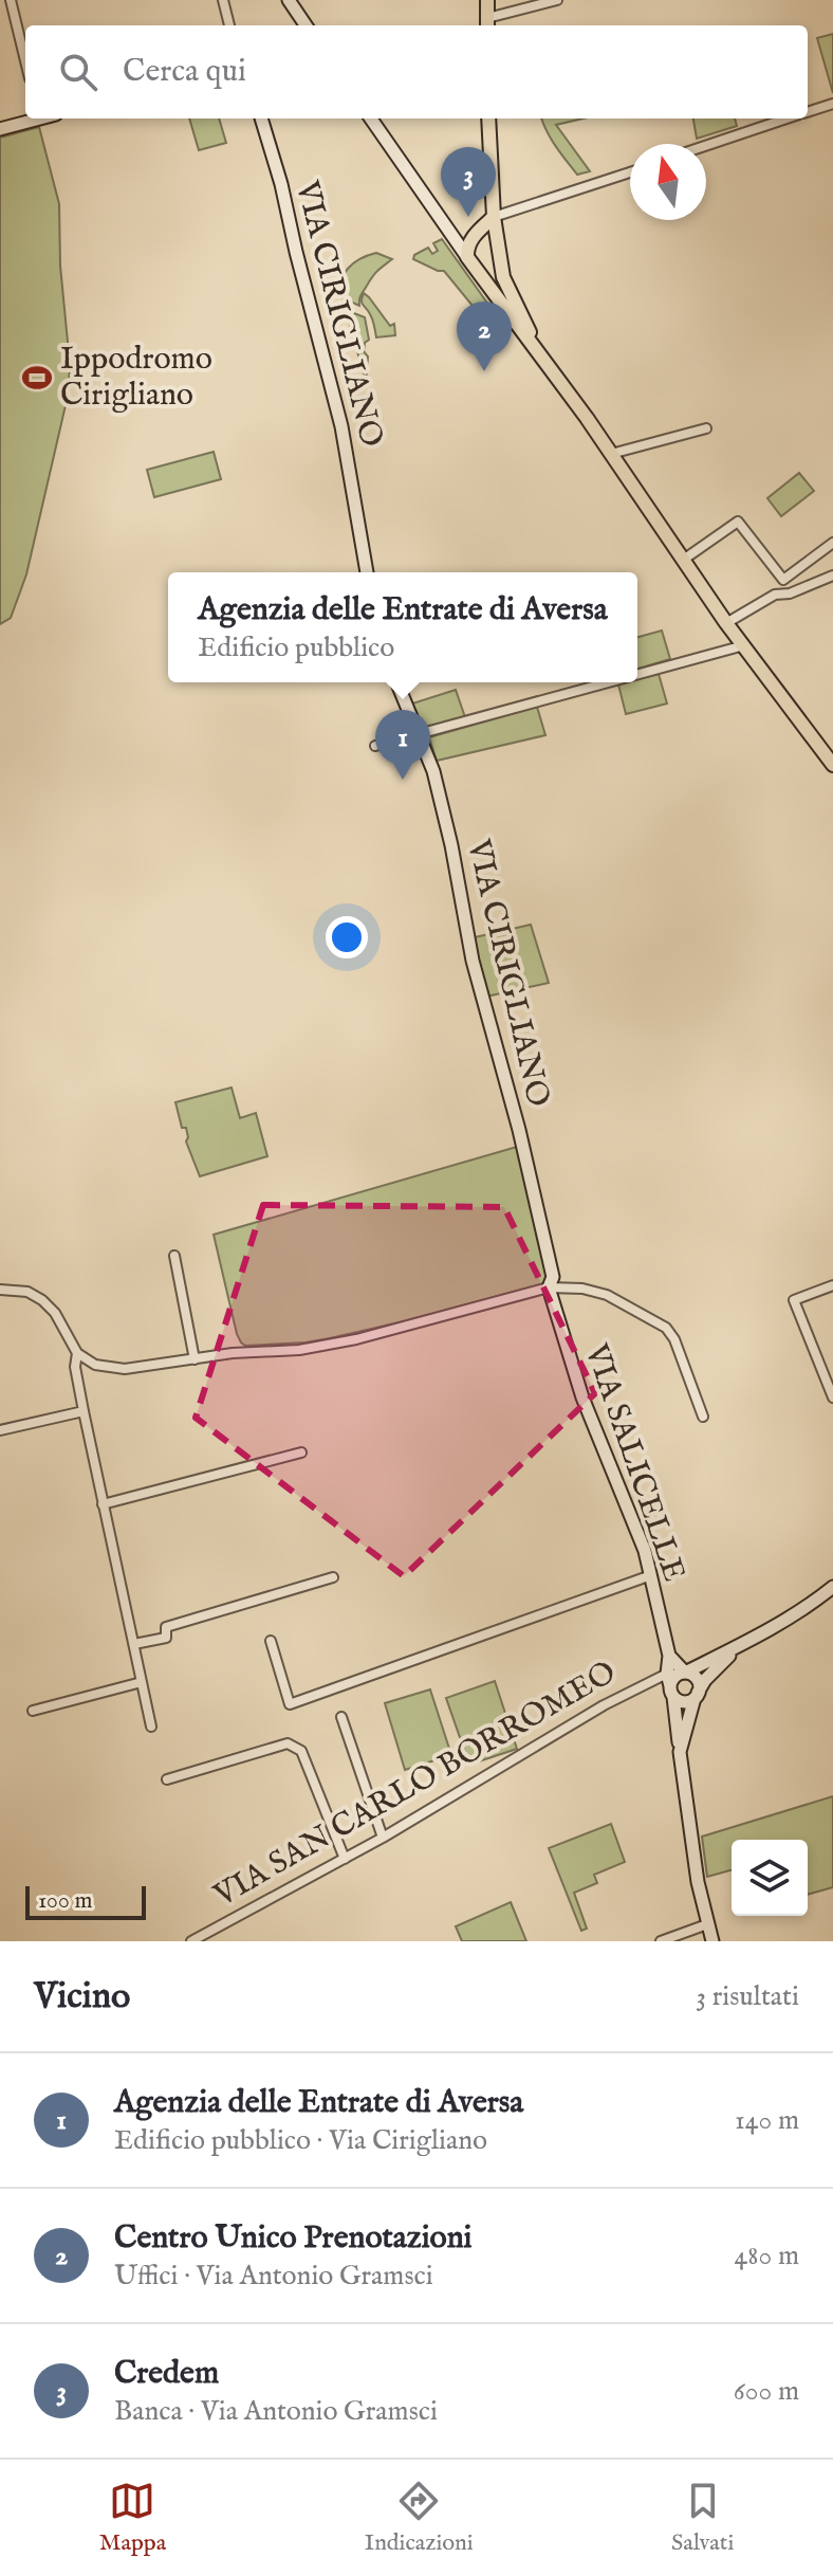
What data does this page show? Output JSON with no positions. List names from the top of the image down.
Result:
{
  "streets": {
    "street": ["VIA CIRIGLIANO", "VIA SALICELLE", "VIA SAN CARLO BORROMEO"]
  },
  "crossings": [
    ["VIA CIRIGLIANO", "VIA SALICELLE"]
  ],
  "places": {
    "sports": ["Ippodromo Cirigliano"]
  },
  "scale_bar": "100 m",
  "north": "top",
  "page": {
    "search": "Cerca qui",
    "pins": ["3", "2", "1"],
    "popup": ["Agenzia delle Entrate di Aversa", "Edificio pubblico"],
    "scale": "100 m",
    "heading": ["Vicino", "3 risultati"],
    "list": [
      {
        "mark": "1",
        "name": "Agenzia delle Entrate di Aversa",
        "note": "Edificio pubblico · Via Cirigliano",
        "value": "140 m"
      },
      {
        "mark": "2",
        "name": "Centro Unico Prenotazioni",
        "note": "Uffici · Via Antonio Gramsci",
        "value": "480 m"
      },
      {
        "mark": "3",
        "name": "Credem",
        "note": "Banca · Via Antonio Gramsci",
        "value": "600 m"
      }
    ],
    "nav": ["Mappa", "Indicazioni", "Salvati"]
  }
}
